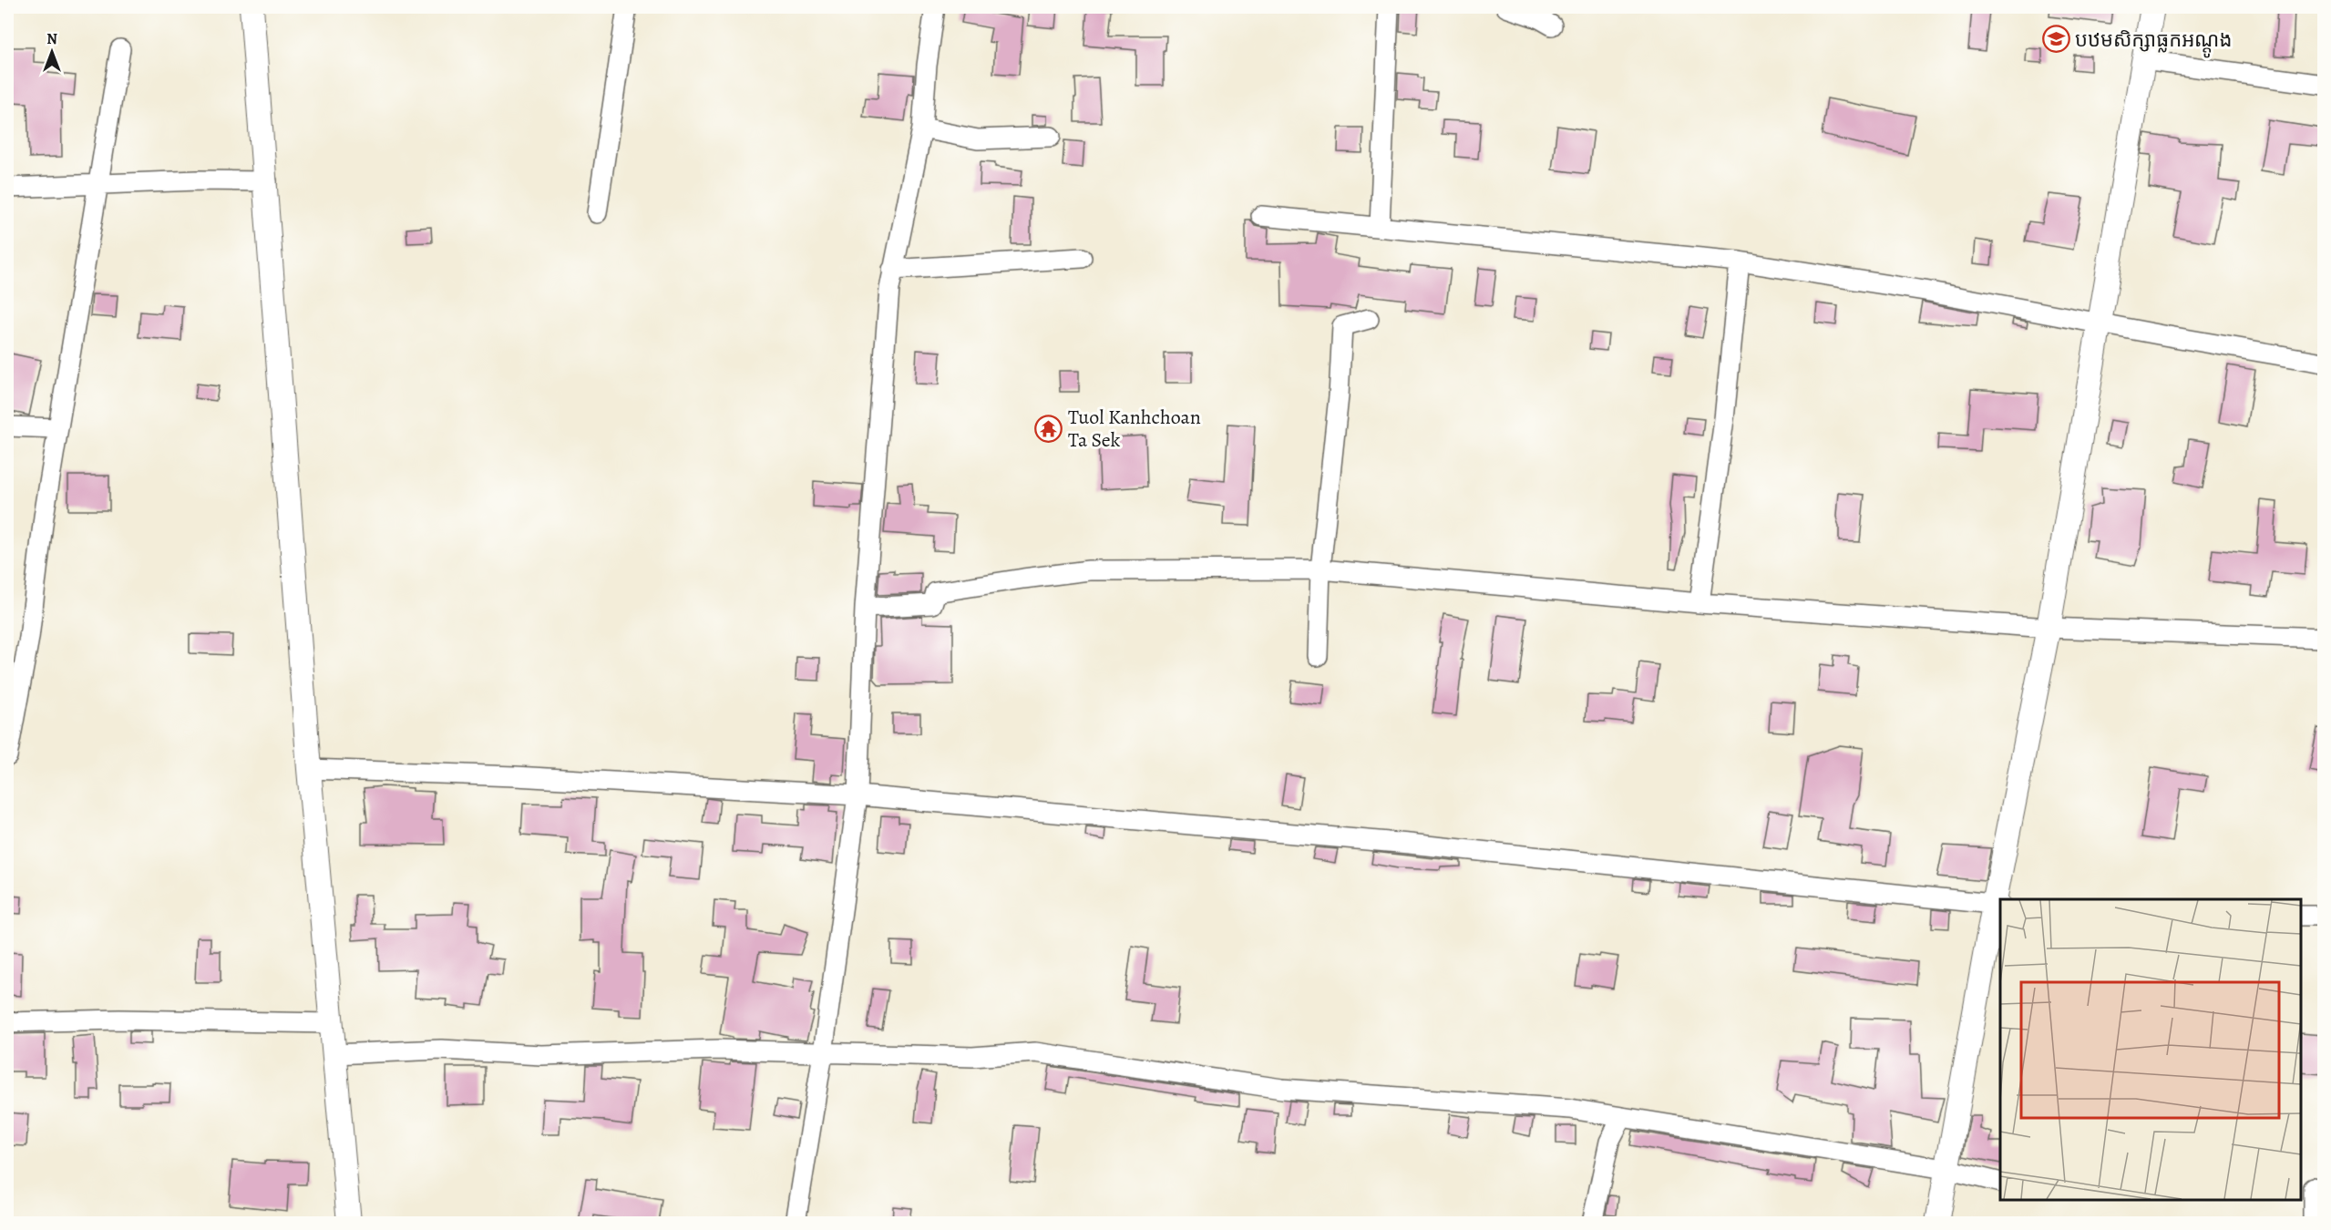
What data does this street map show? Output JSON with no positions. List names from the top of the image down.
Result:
{
  "places": {
    "school or university": ["បឋមសិក្សាធ្លកអណ្តូង"],
    "temple": ["Tuol Kanhchoan Ta Sek"]
  },
  "north": "top"
}
